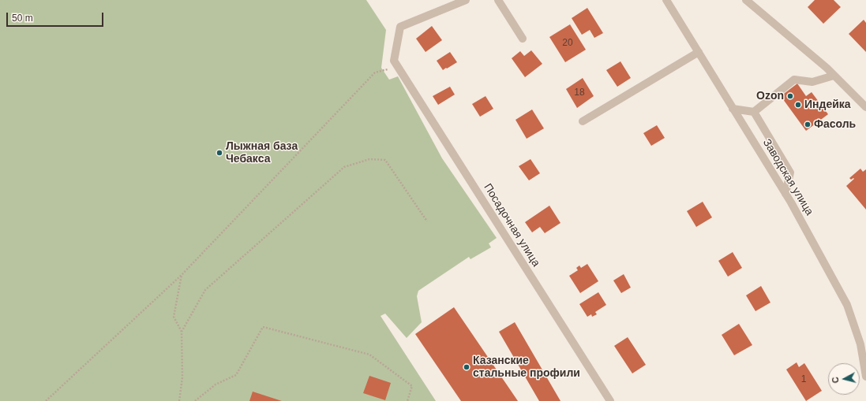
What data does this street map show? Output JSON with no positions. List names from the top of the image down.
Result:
{
  "streets": {
    "street": ["Заводская улица", "Посадочная улица"]
  },
  "places": [
    "Ozon",
    "Индейка",
    "Фасоль",
    "Лыжная база Чебакса",
    "Казанские стальные профили"
  ],
  "house_numbers": ["20", "18", "1"],
  "scale_bar": "50 m",
  "north": "left"
}
